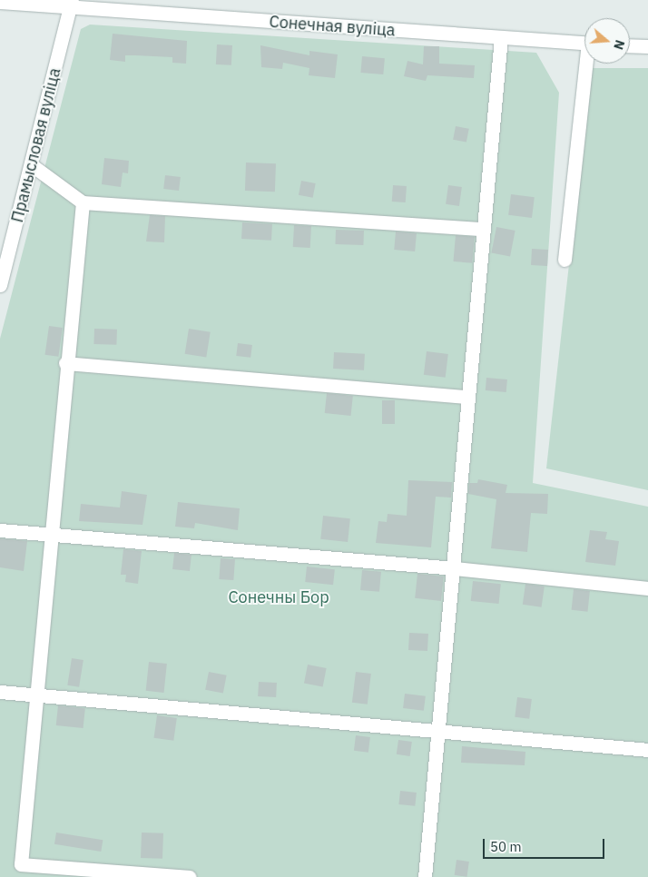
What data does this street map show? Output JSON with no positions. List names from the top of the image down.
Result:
{
  "streets": {
    "street": ["Сонечная вуліца", "Прамысловая вуліца"]
  },
  "crossings": [
    ["Сонечная вуліца", "Прамысловая вуліца"]
  ],
  "parks": ["Сонечны Бор"],
  "scale_bar": "50 m",
  "north": "right"
}
